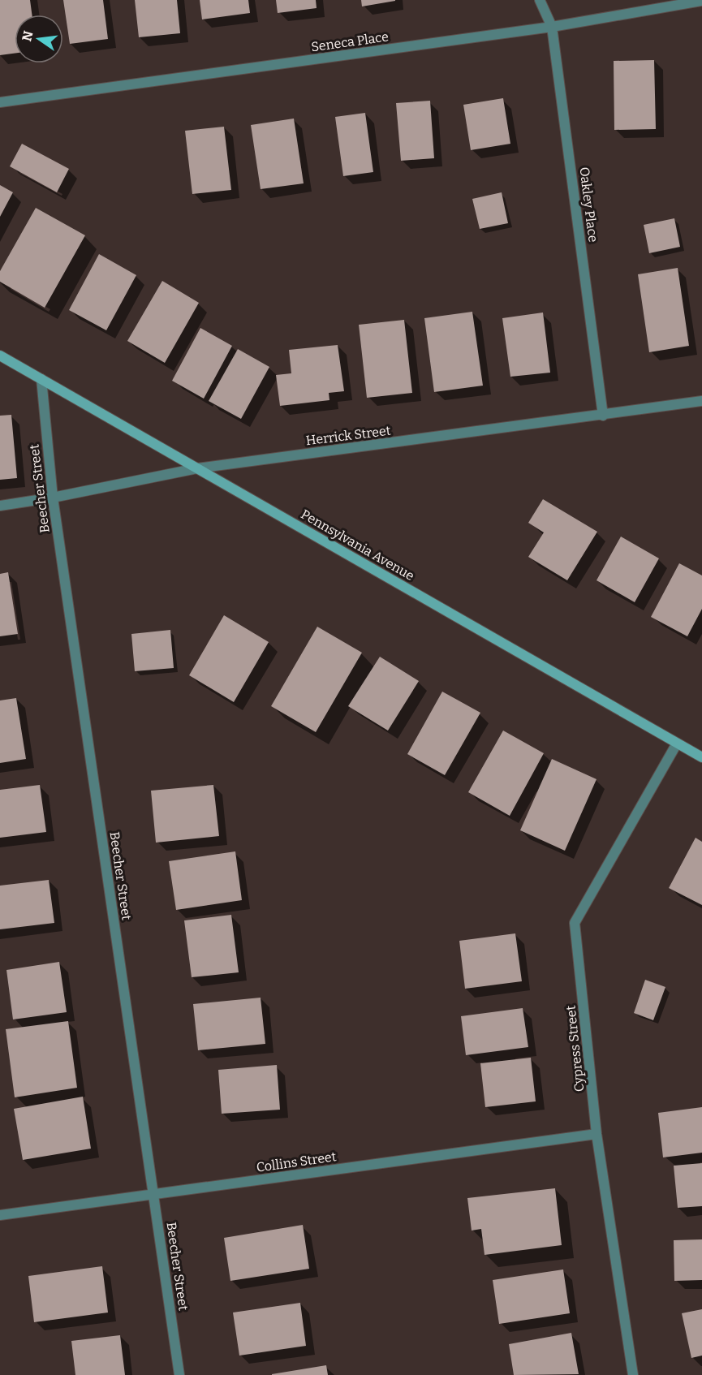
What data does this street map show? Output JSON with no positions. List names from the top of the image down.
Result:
{
  "streets": {
    "main road": ["Pennsylvania Avenue"],
    "street": [
      "Seneca Place",
      "Oakley Place",
      "Herrick Street",
      "Beecher Street",
      "Cypress Street",
      "Collins Street"
    ]
  },
  "crossings": [
    ["Seneca Place", "Oakley Place"],
    ["Oakley Place", "Herrick Street"],
    ["Herrick Street", "Beecher Street"],
    ["Herrick Street", "Pennsylvania Avenue"],
    ["Beecher Street", "Pennsylvania Avenue"],
    ["Beecher Street", "Collins Street"],
    ["Pennsylvania Avenue", "Cypress Street"],
    ["Cypress Street", "Collins Street"]
  ],
  "north": "left"
}
